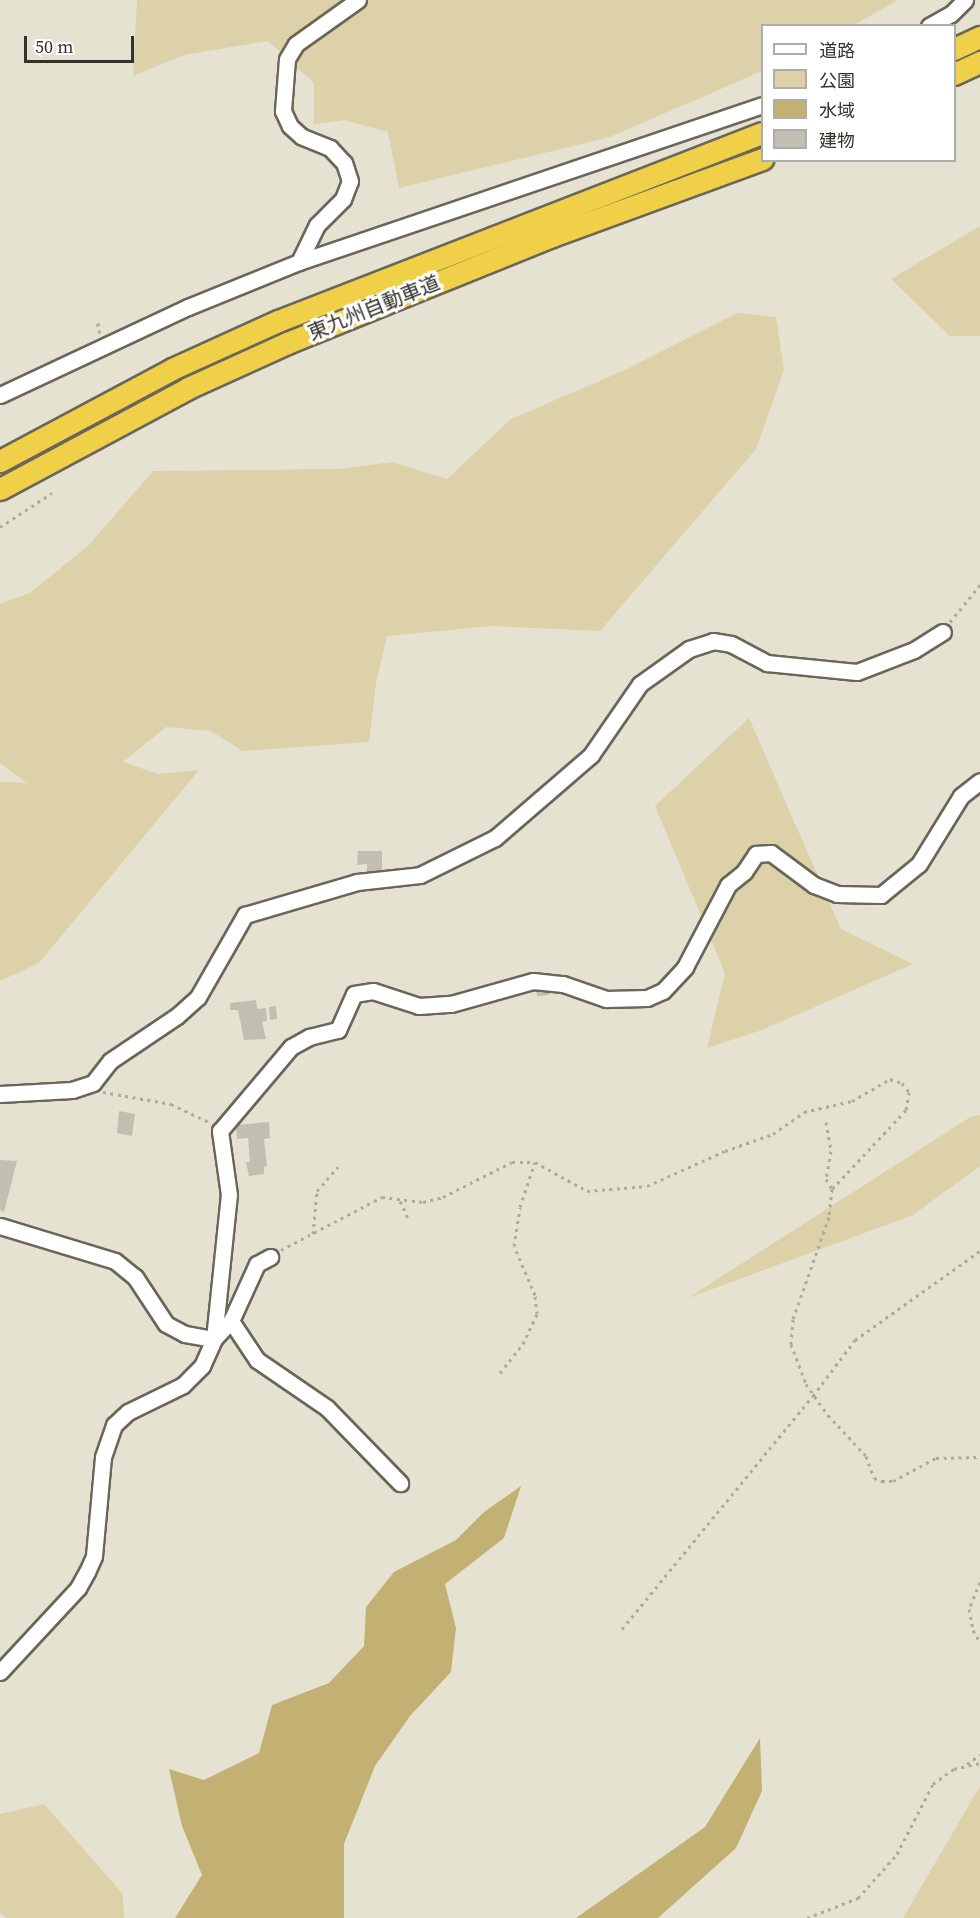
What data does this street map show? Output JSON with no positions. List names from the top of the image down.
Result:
{
  "streets": {
    "highway": ["東九州自動車道"]
  },
  "legend": [
    "道路",
    "公園",
    "水域",
    "建物"
  ],
  "scale_bar": "50 m"
}
